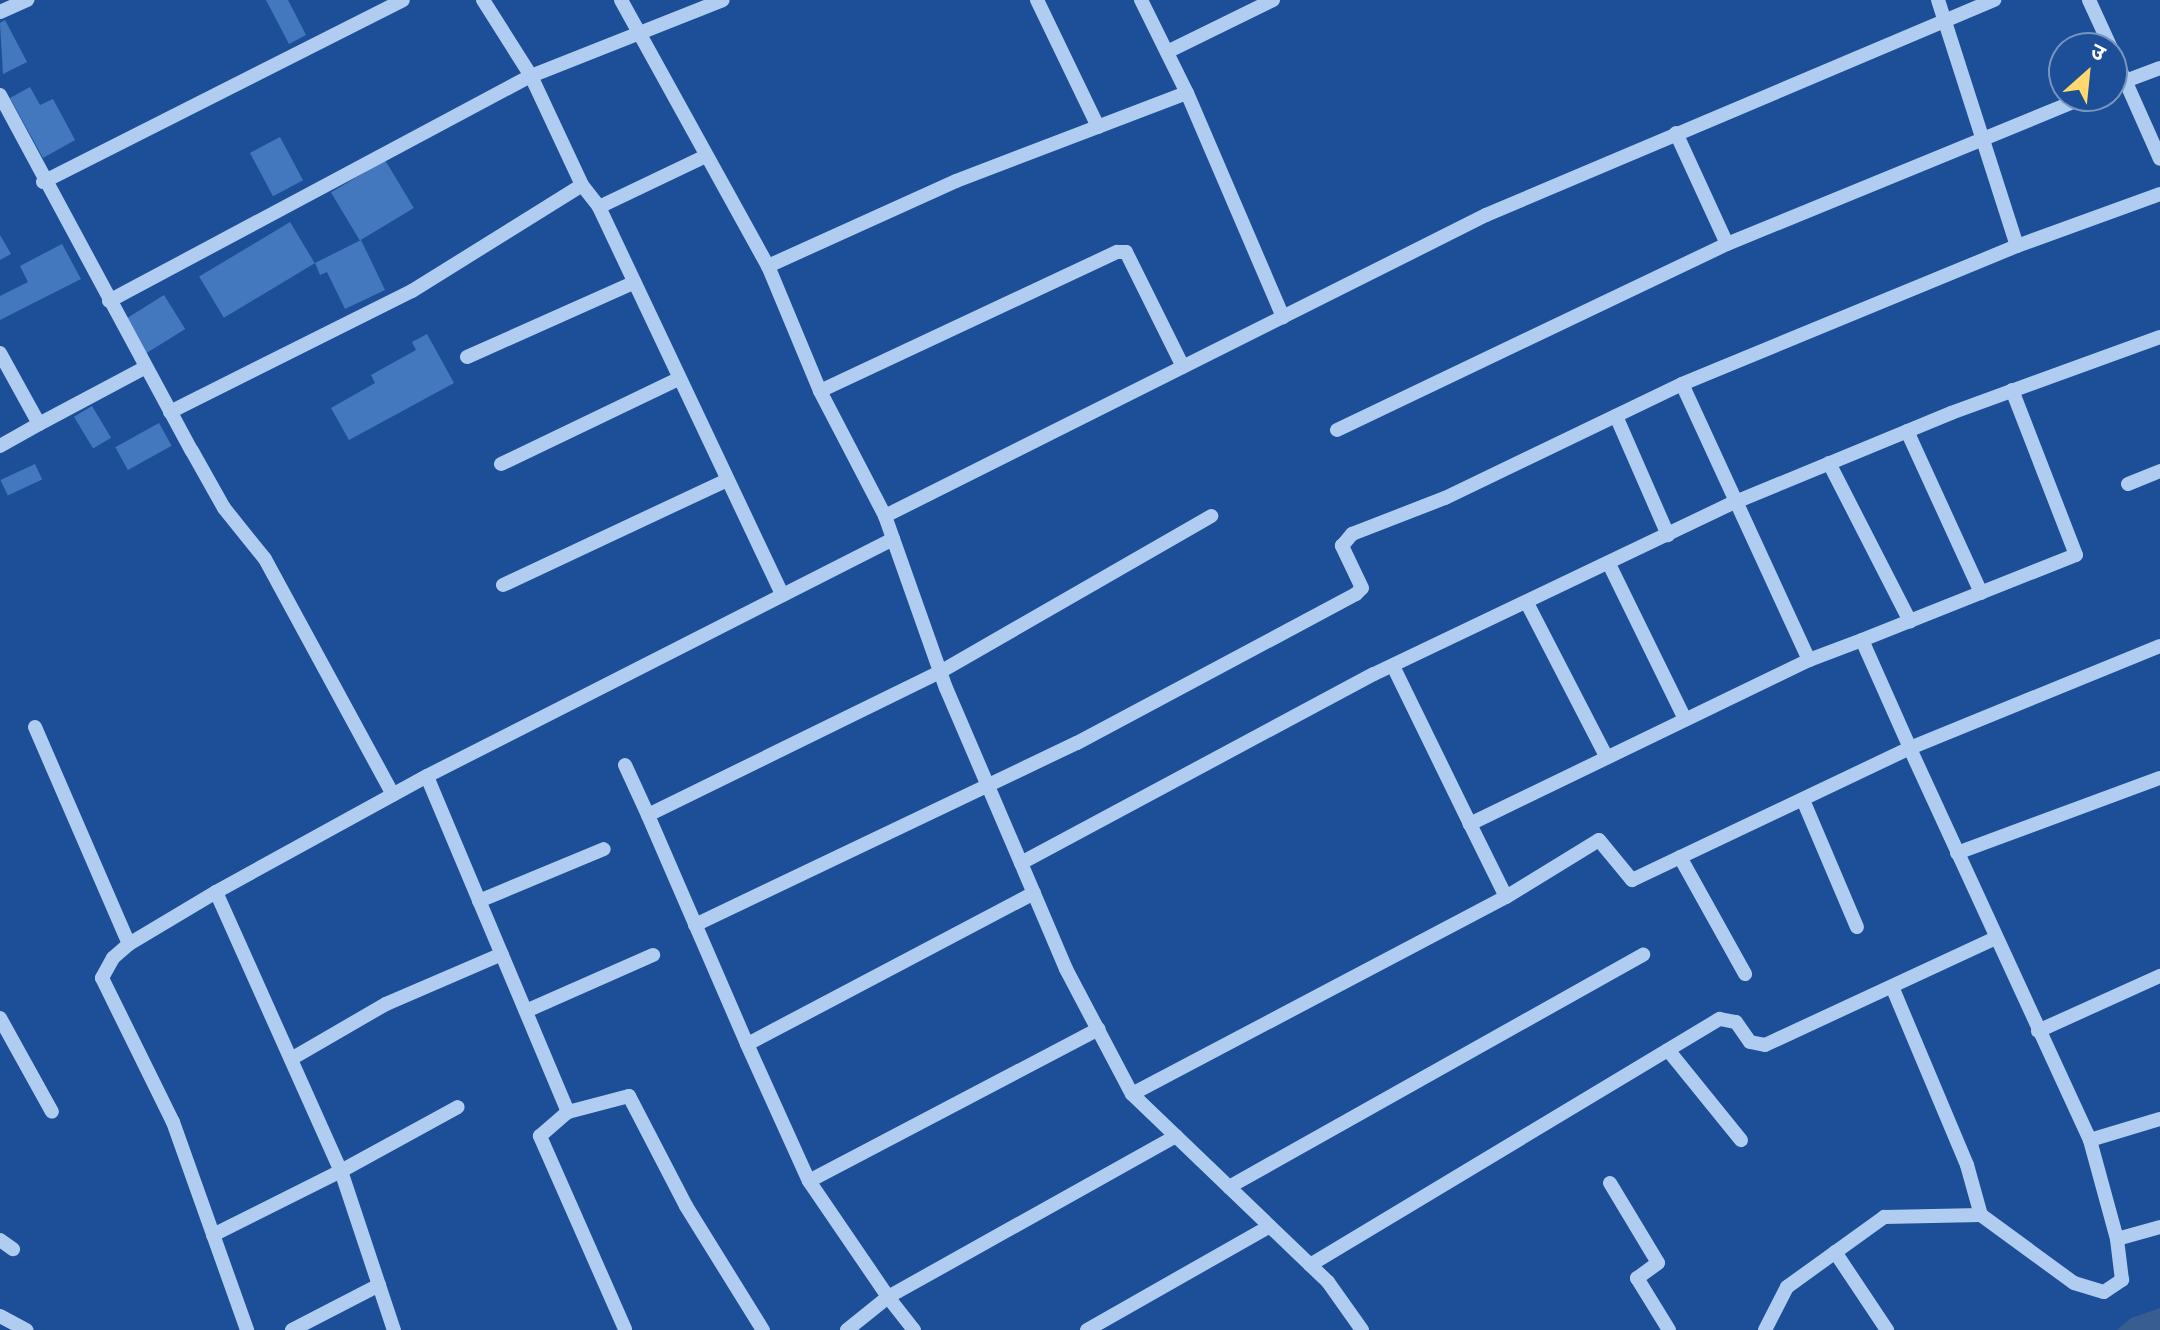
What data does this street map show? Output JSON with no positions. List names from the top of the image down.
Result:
{
  "north": "top right"
}
